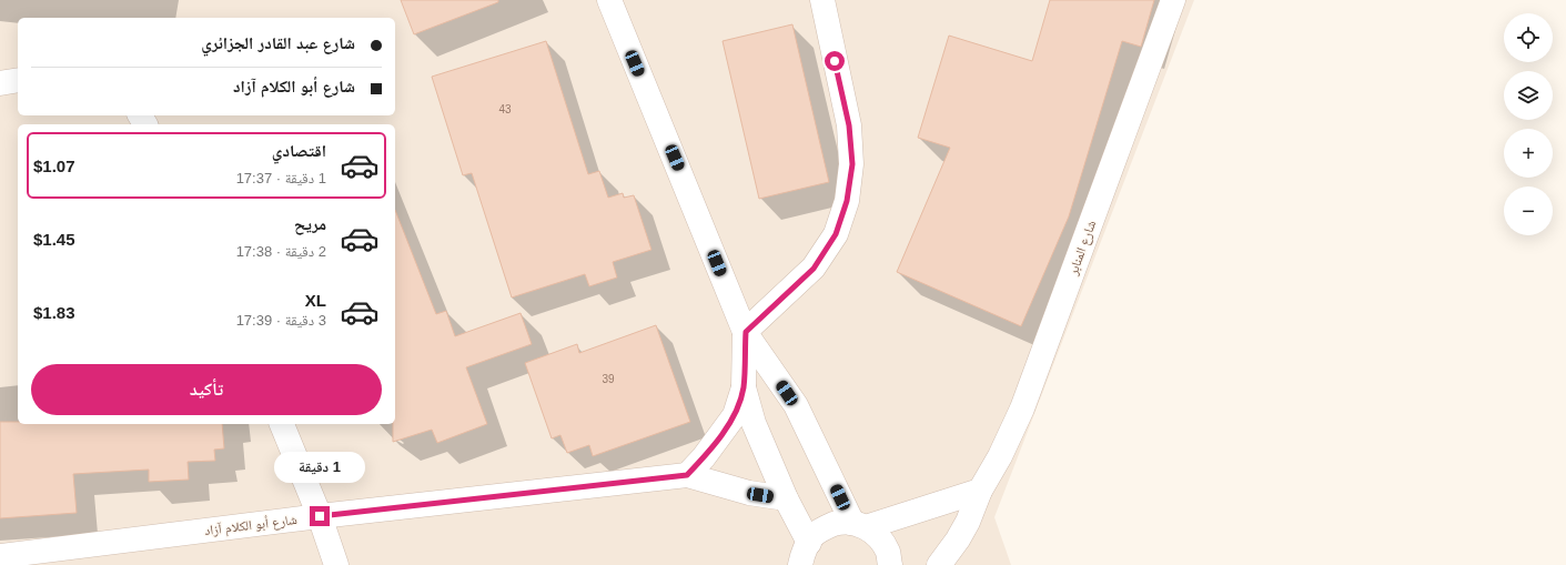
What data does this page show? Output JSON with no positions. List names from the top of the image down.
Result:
{
  "streets": {
    "street": ["شارع المنابر", "شارع أبو الكلام آزاد"]
  },
  "house_numbers": ["43", "39"],
  "page": {
    "map_buttons": ["+", "−"],
    "banner": ["شارع عبد القادر الجزائري", "شارع أبو الكلام آزاد"],
    "list": [
      {
        "name": "اقتصادي",
        "note": "1 دقيقة · 17:37",
        "value": "$1.07"
      },
      {
        "name": "مريح",
        "note": "2 دقيقة · 17:38",
        "value": "$1.45"
      },
      {
        "name": "XL",
        "note": "3 دقيقة · 17:39",
        "value": "$1.83"
      }
    ],
    "buttons": "تأكيد",
    "bubble": "1 دقيقة"
  }
}
